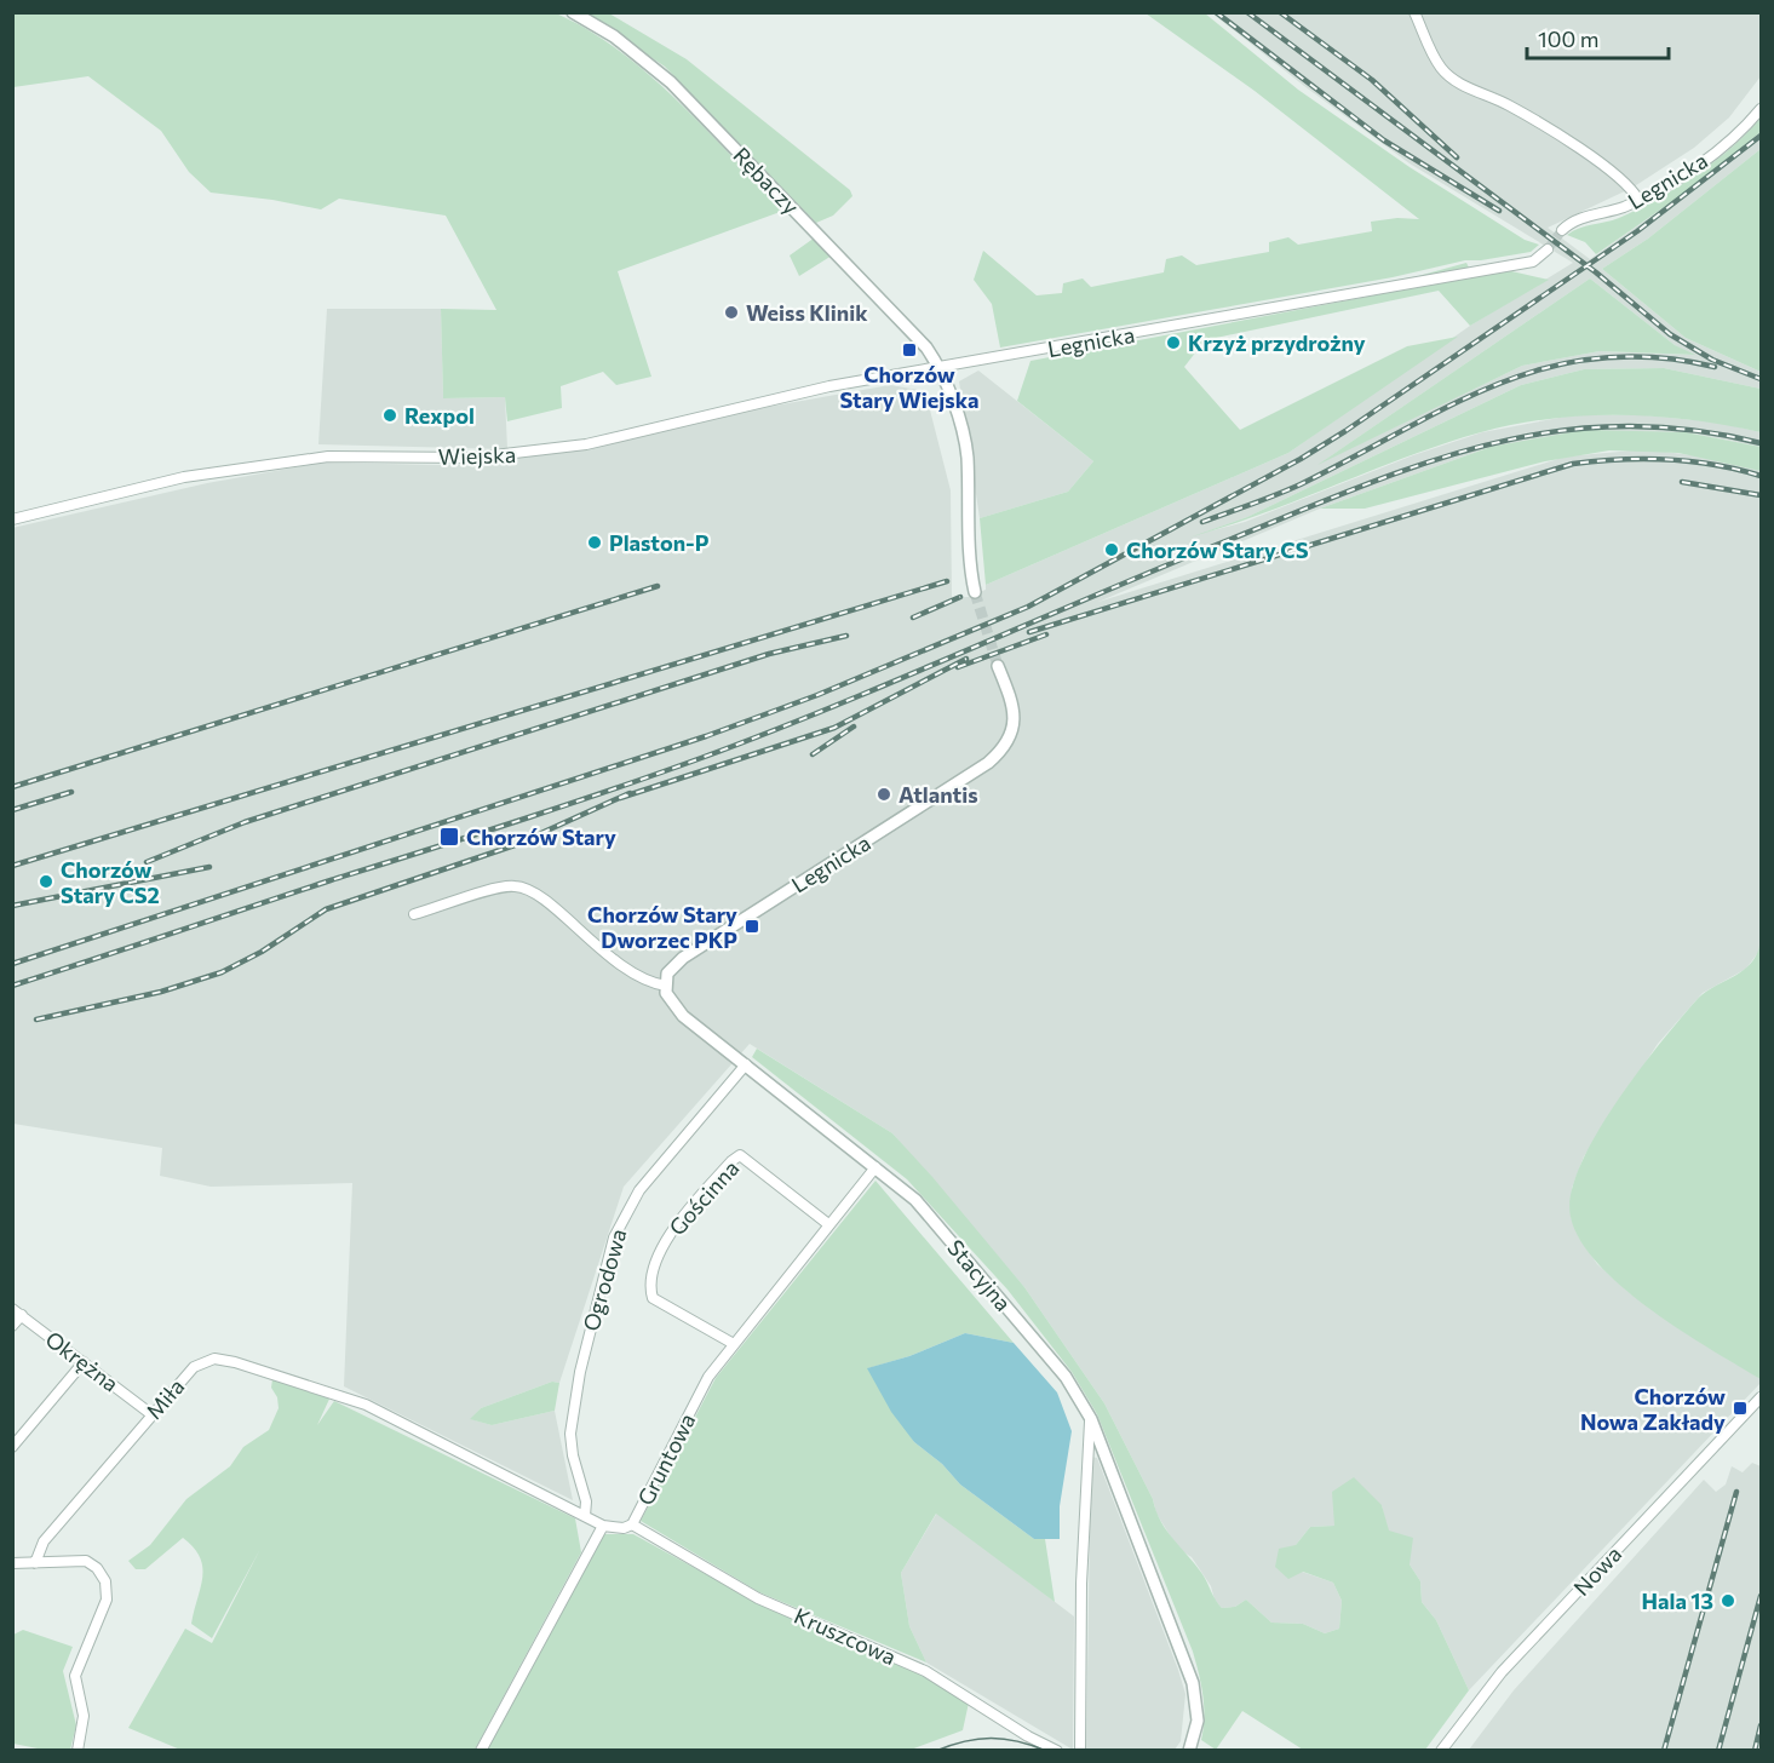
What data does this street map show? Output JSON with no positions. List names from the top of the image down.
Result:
{
  "streets": {
    "street": [
      "Rębaczy",
      "Legnicka",
      "Wiejska",
      "Gościnna",
      "Stacyjna",
      "Ogrodowa",
      "Okrężna",
      "Miła",
      "Gruntowa",
      "Nowa",
      "Kruszcowa"
    ]
  },
  "crossings": [
    ["Rębaczy", "Legnicka"],
    ["Rębaczy", "Wiejska"],
    ["Legnicka", "Wiejska"],
    ["Legnicka", "Stacyjna"],
    ["Gościnna", "Gruntowa"],
    ["Stacyjna", "Ogrodowa"],
    ["Stacyjna", "Gruntowa"],
    ["Ogrodowa", "Miła"],
    ["Okrężna", "Miła"],
    ["Gruntowa", "Kruszcowa"]
  ],
  "places": {
    "other": [
      "Weiss Klinik",
      "Krzyż przydrożny",
      "Rexpol",
      "Plaston-P",
      "Chorzów Stary CS",
      "Atlantis",
      "Chorzów Stary CS2",
      "Hala 13"
    ],
    "transit": [
      "Chorzów Stary Wiejska",
      "Chorzów Stary",
      "Chorzów Stary Dworzec PKP",
      "Chorzów Nowa Zakłady"
    ]
  },
  "scale_bar": "100 m"
}
